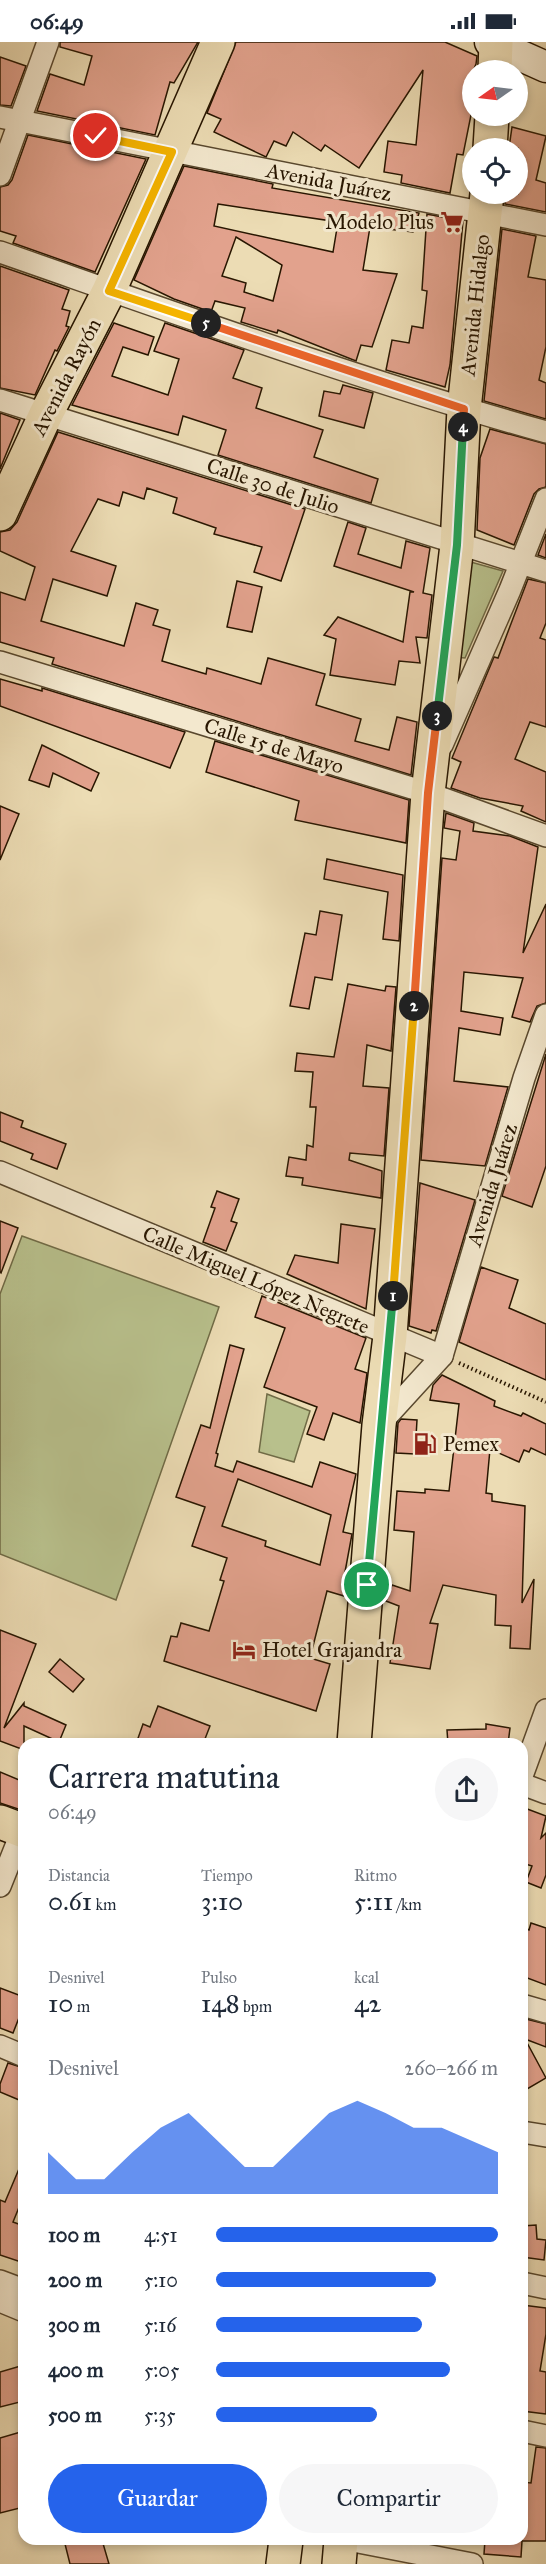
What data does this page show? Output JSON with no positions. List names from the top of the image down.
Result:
{
  "streets": {
    "main road": ["Avenida Hidalgo", "Avenida Rayón"],
    "street": [
      "Avenida Juárez",
      "Calle 30 de Julio",
      "Calle 15 de Mayo",
      "Calle Miguel López Negrete"
    ]
  },
  "crossings": [
    ["Avenida Juárez", "Avenida Rayón"],
    ["Avenida Juárez", "Calle Miguel López Negrete"],
    ["Avenida Hidalgo", "Calle 30 de Julio"],
    ["Avenida Hidalgo", "Calle 15 de Mayo"],
    ["Avenida Hidalgo", "Calle Miguel López Negrete"],
    ["Avenida Rayón", "Calle 30 de Julio"]
  ],
  "places": {
    "supermarket": ["Modelo Plus"],
    "fuel station": ["Pemex"],
    "hotel": ["Hotel Grajandra"]
  },
  "north": "left",
  "page": {
    "status": "06:49",
    "pins": [
      "5",
      "4",
      "3",
      "2",
      "1"
    ],
    "heading": ["Carrera matutina", "06:49"],
    "stats": [
      ["Distancia", "0.61 km"],
      ["Tiempo", "3:10"],
      ["Ritmo", "5:11 /km"],
      ["Desnivel", "10 m"],
      ["Pulso", "148 bpm"],
      ["kcal", "42"]
    ],
    "chart": ["Desnivel", "260–266 m"],
    "list": [
      {
        "name": "100 m",
        "note": "4:51"
      },
      {
        "name": "200 m",
        "note": "5:10"
      },
      {
        "name": "300 m",
        "note": "5:16"
      },
      {
        "name": "400 m",
        "note": "5:05"
      },
      {
        "name": "500 m",
        "note": "5:35"
      }
    ],
    "buttons": ["Guardar", "Compartir"]
  }
}
